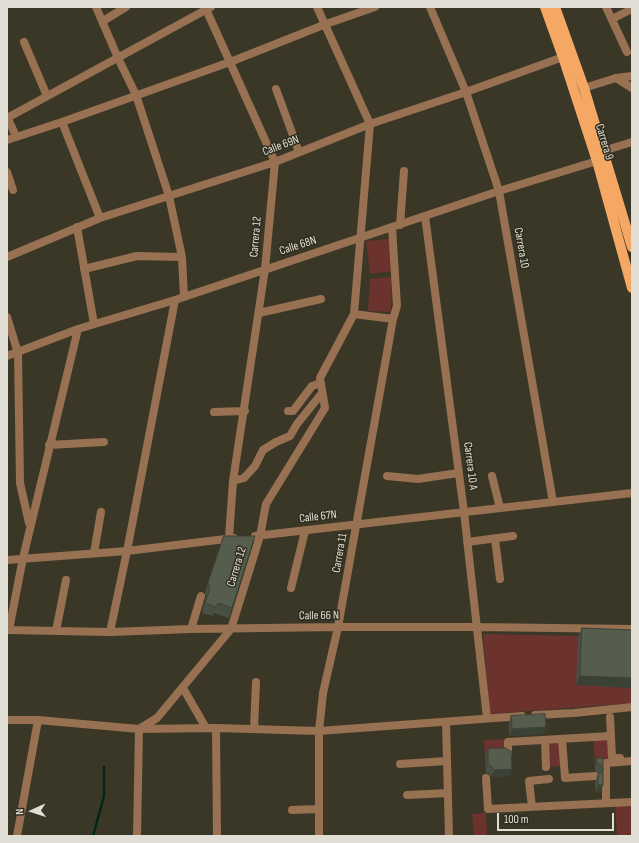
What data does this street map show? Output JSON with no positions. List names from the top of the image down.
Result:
{
  "streets": {
    "main road": ["Carrera 9"],
    "street": [
      "Calle 69N",
      "Carrera 12",
      "Calle 68N",
      "Carrera 10",
      "Carrera 10 A",
      "Calle 67N",
      "Carrera 11",
      "Calle 66 N"
    ]
  },
  "crossings": [
    ["Carrera 9", "Calle 69N"],
    ["Carrera 9", "Calle 68N"],
    ["Calle 69N", "Carrera 12"],
    ["Calle 69N", "Carrera 10"],
    ["Carrera 12", "Calle 68N"],
    ["Carrera 12", "Calle 67N"],
    ["Carrera 12", "Calle 66 N"],
    ["Calle 68N", "Carrera 10"],
    ["Calle 68N", "Carrera 10 A"],
    ["Calle 68N", "Carrera 11"],
    ["Carrera 10", "Calle 67N"],
    ["Carrera 10 A", "Calle 67N"],
    ["Carrera 10 A", "Calle 66 N"],
    ["Calle 67N", "Carrera 11"],
    ["Carrera 11", "Calle 66 N"]
  ],
  "scale_bar": "100 m",
  "north": "left"
}
